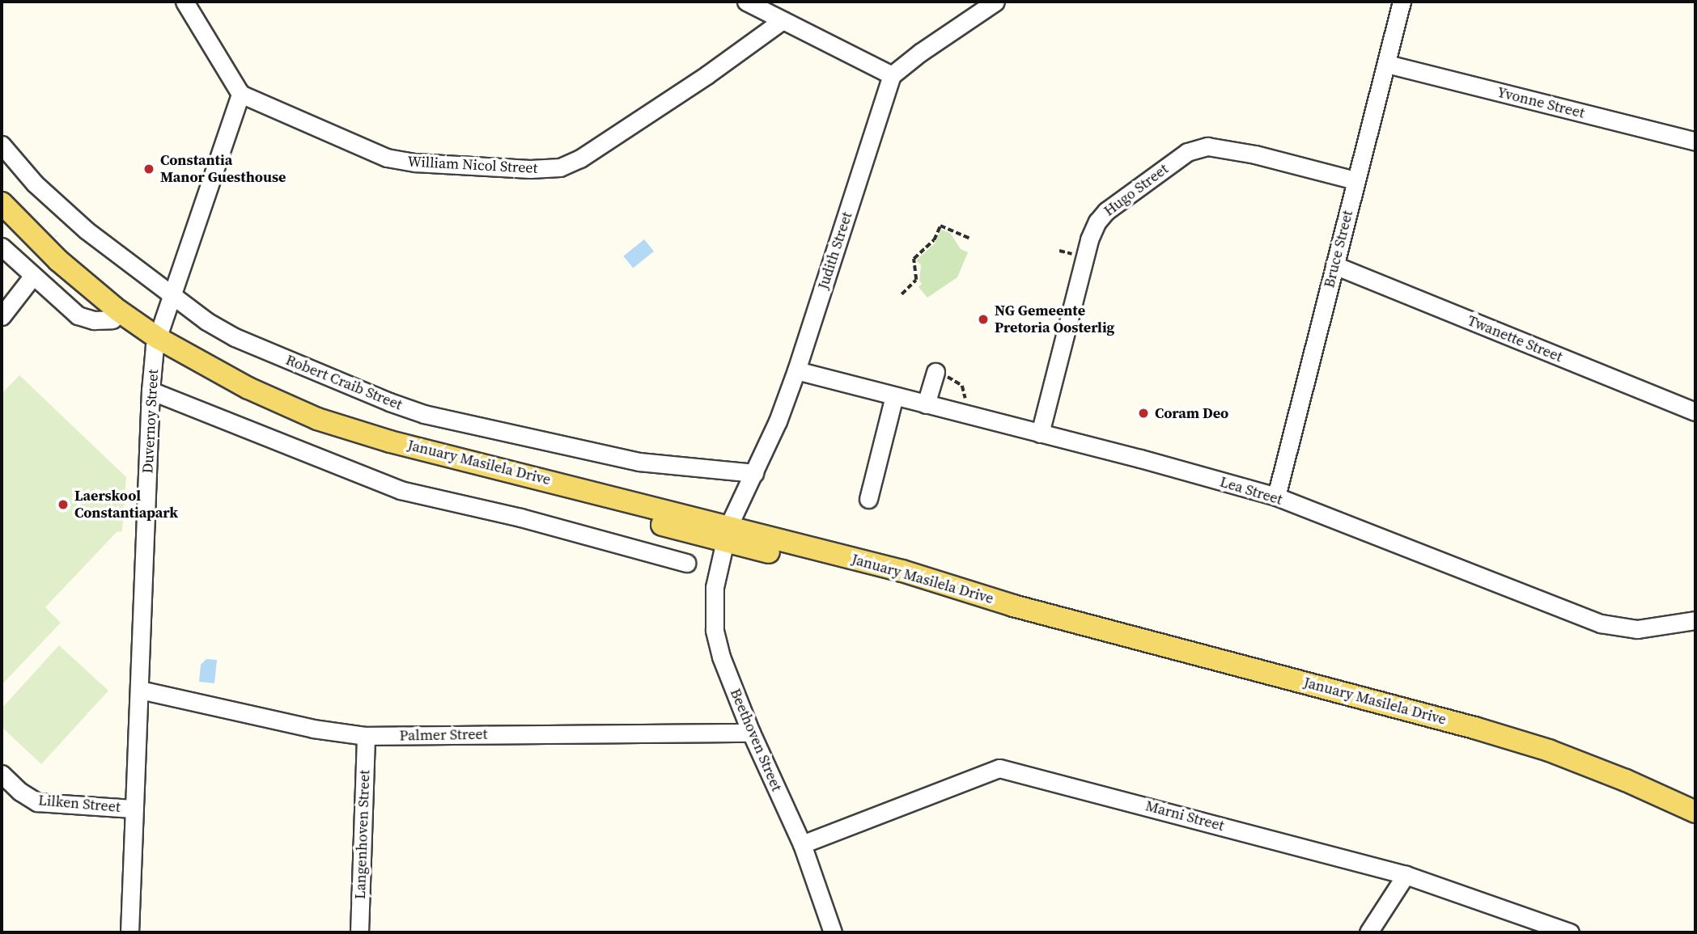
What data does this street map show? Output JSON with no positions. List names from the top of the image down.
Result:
{
  "streets": {
    "main road": ["January Masilela Drive"],
    "street": [
      "Yvonne Street",
      "William Nicol Street",
      "Hugo Street",
      "Bruce Street",
      "Judith Street",
      "Twanette Street",
      "Robert Craib Street",
      "Duvernoy Street",
      "Lea Street",
      "Palmer Street",
      "Beethoven Street",
      "Lilken Street",
      "Marni Street",
      "Langenhoven Street"
    ]
  },
  "crossings": [
    ["Yvonne Street", "Bruce Street"],
    ["William Nicol Street", "Duvernoy Street"],
    ["Hugo Street", "Bruce Street"],
    ["Hugo Street", "Lea Street"],
    ["Bruce Street", "Twanette Street"],
    ["Bruce Street", "Lea Street"],
    ["Judith Street", "Robert Craib Street"],
    ["Judith Street", "January Masilela Drive"],
    ["Judith Street", "Lea Street"],
    ["Judith Street", "Beethoven Street"],
    ["Robert Craib Street", "Duvernoy Street"],
    ["Duvernoy Street", "January Masilela Drive"],
    ["Duvernoy Street", "Palmer Street"],
    ["Duvernoy Street", "Lilken Street"],
    ["January Masilela Drive", "Beethoven Street"],
    ["Palmer Street", "Beethoven Street"],
    ["Palmer Street", "Langenhoven Street"],
    ["Beethoven Street", "Marni Street"]
  ],
  "places": [
    "Constantia Manor Guesthouse",
    "NG Gemeente Pretoria Oosterlig",
    "Coram Deo",
    "Laerskool Constantiapark"
  ]
}
